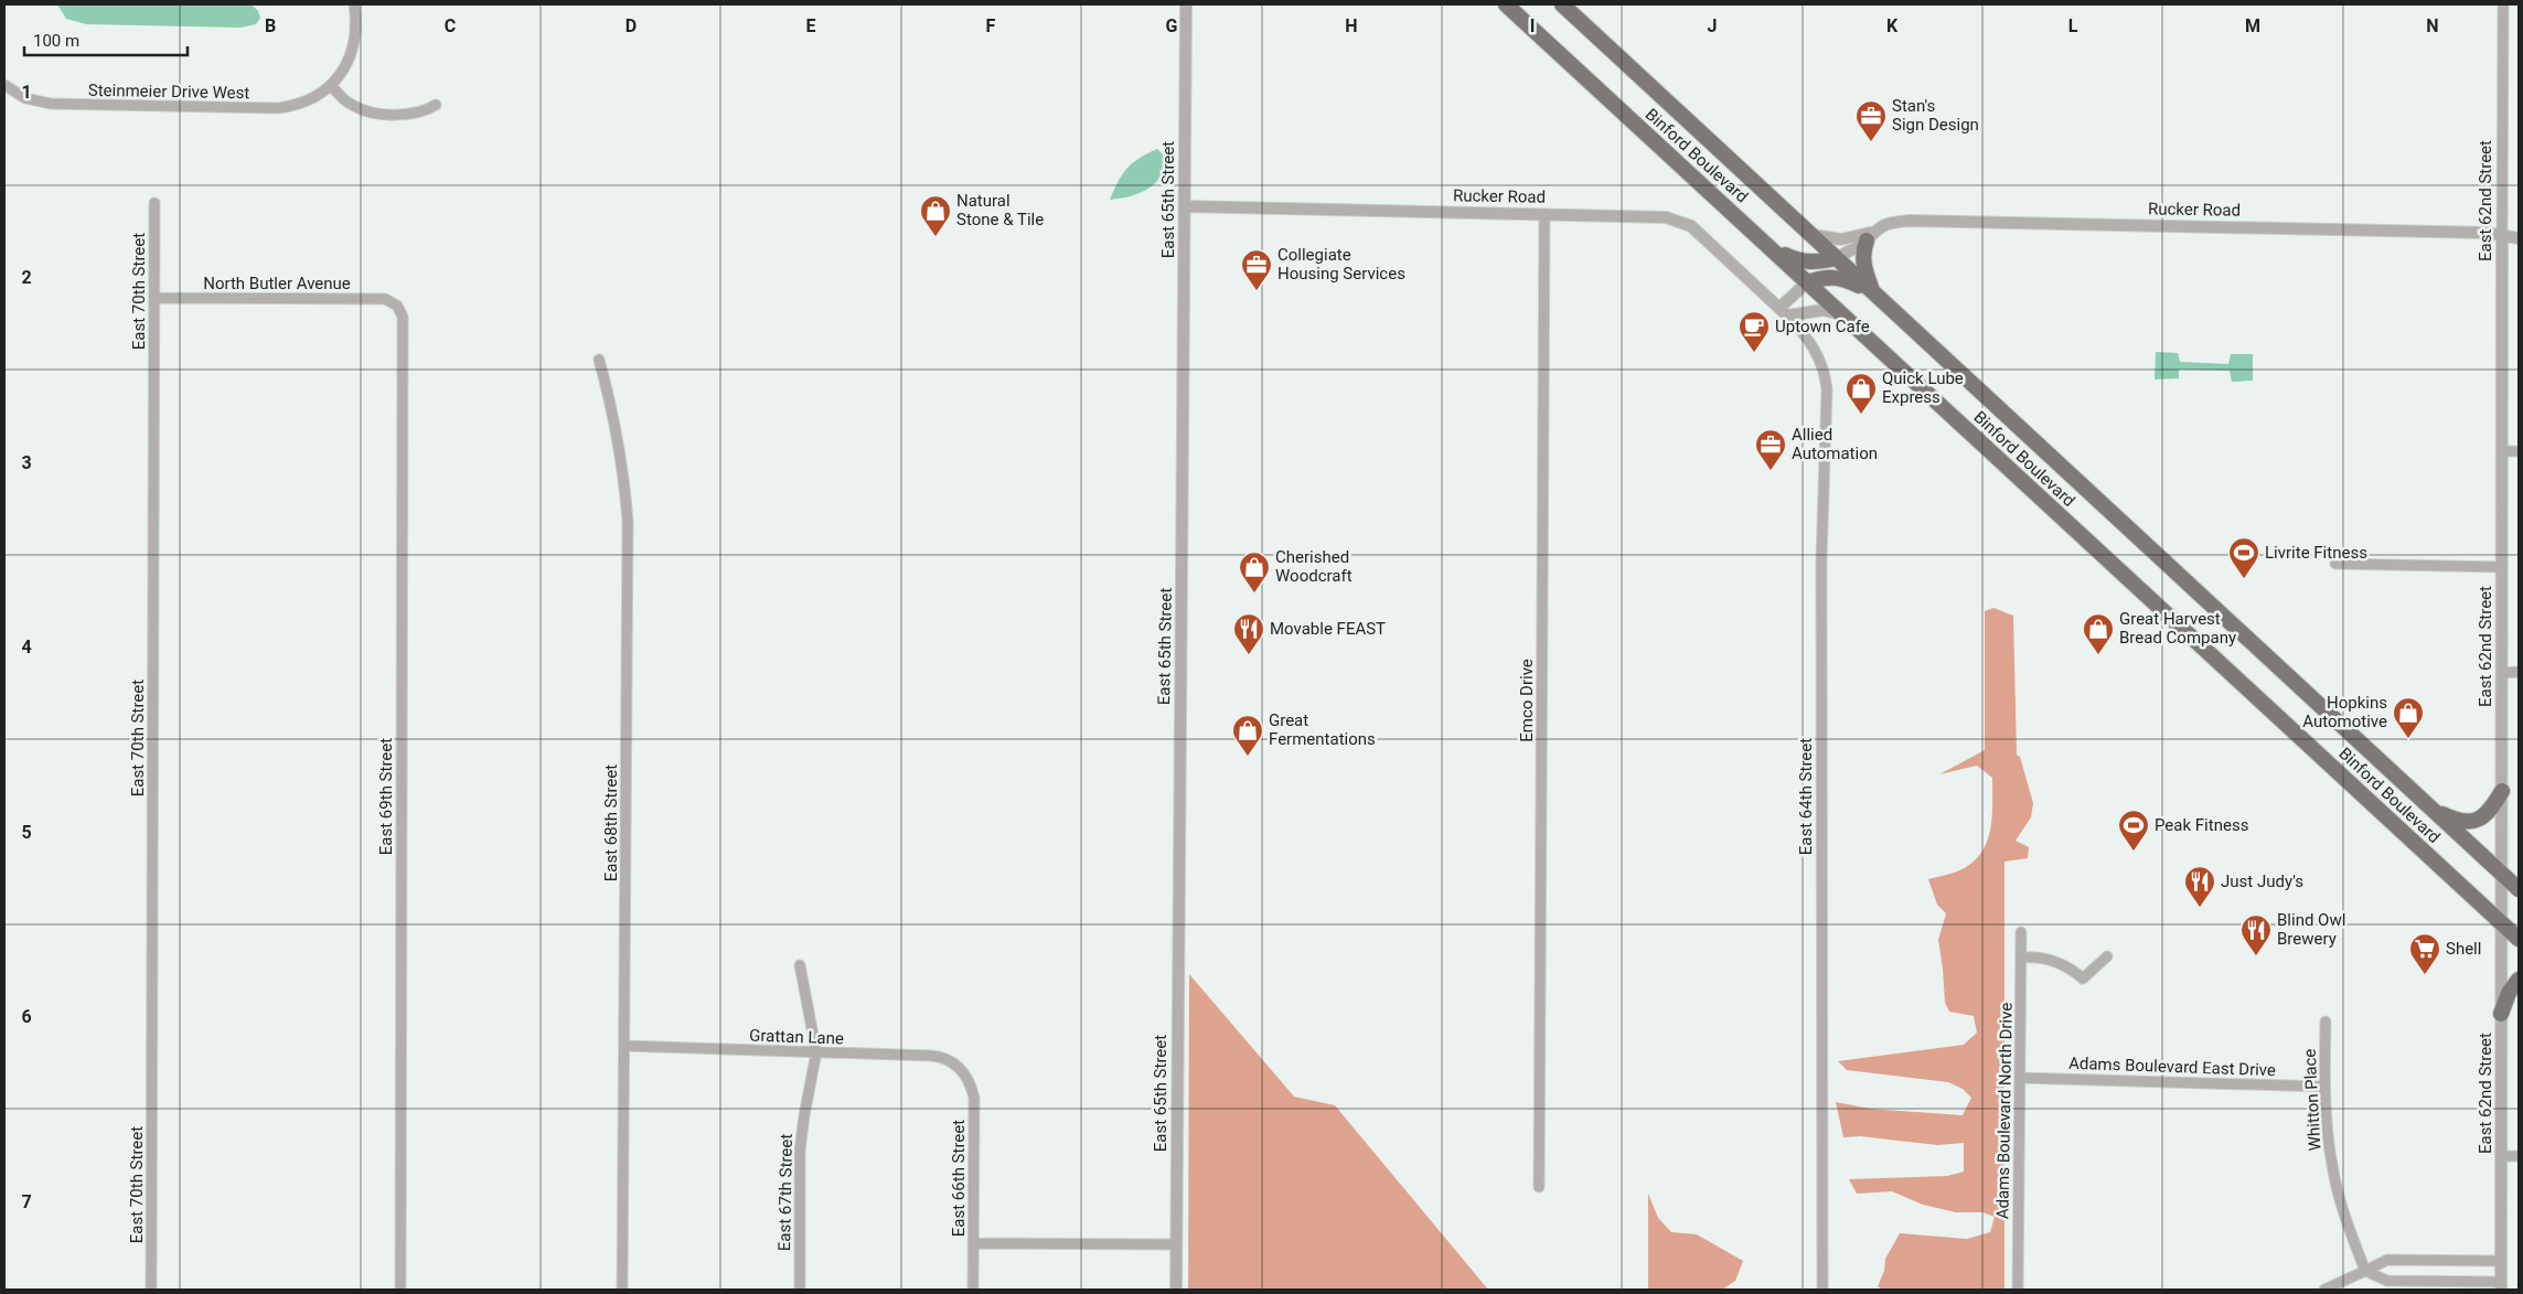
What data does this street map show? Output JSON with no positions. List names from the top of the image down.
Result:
{
  "streets": {
    "main road": ["Binford Boulevard"],
    "street": [
      "Steinmeier Drive West",
      "Rucker Road",
      "East 65th Street",
      "East 62nd Street",
      "North Butler Avenue",
      "East 70th Street",
      "Emco Drive",
      "East 69th Street",
      "East 64th Street",
      "East 68th Street",
      "Grattan Lane",
      "Adams Boulevard East Drive",
      "Whitton Place",
      "Adams Boulevard North Drive",
      "East 66th Street",
      "East 67th Street"
    ]
  },
  "crossings": [
    ["Binford Boulevard", "Rucker Road"],
    ["Binford Boulevard", "East 62nd Street"],
    ["Rucker Road", "East 65th Street"],
    ["Rucker Road", "East 62nd Street"],
    ["Rucker Road", "Emco Drive"],
    ["Rucker Road", "East 64th Street"],
    ["North Butler Avenue", "East 70th Street"],
    ["North Butler Avenue", "East 69th Street"],
    ["East 68th Street", "Grattan Lane"],
    ["Grattan Lane", "East 66th Street"],
    ["Grattan Lane", "East 67th Street"],
    ["Adams Boulevard East Drive", "Whitton Place"],
    ["Adams Boulevard East Drive", "Adams Boulevard North Drive"]
  ],
  "places": {
    "office": ["Stan's Sign Design", "Collegiate Housing Services", "Allied Automation"],
    "shop": [
      "Natural Stone & Tile",
      "Quick Lube Express",
      "Cherished Woodcraft",
      "Great Harvest Bread Company",
      "Hopkins Automotive",
      "Great Fermentations"
    ],
    "cafe": ["Uptown Cafe"],
    "sports": ["Livrite Fitness", "Peak Fitness"],
    "restaurant": ["Movable FEAST", "Just Judy's", "Blind Owl Brewery"],
    "supermarket": ["Shell"]
  },
  "scale_bar": "100 m",
  "grid": {
    "columns": [
      "B",
      "C",
      "D",
      "E",
      "F",
      "G",
      "H",
      "I",
      "J",
      "K",
      "L",
      "M",
      "N"
    ],
    "rows": [
      "1",
      "2",
      "3",
      "4",
      "5",
      "6",
      "7"
    ]
  }
}
